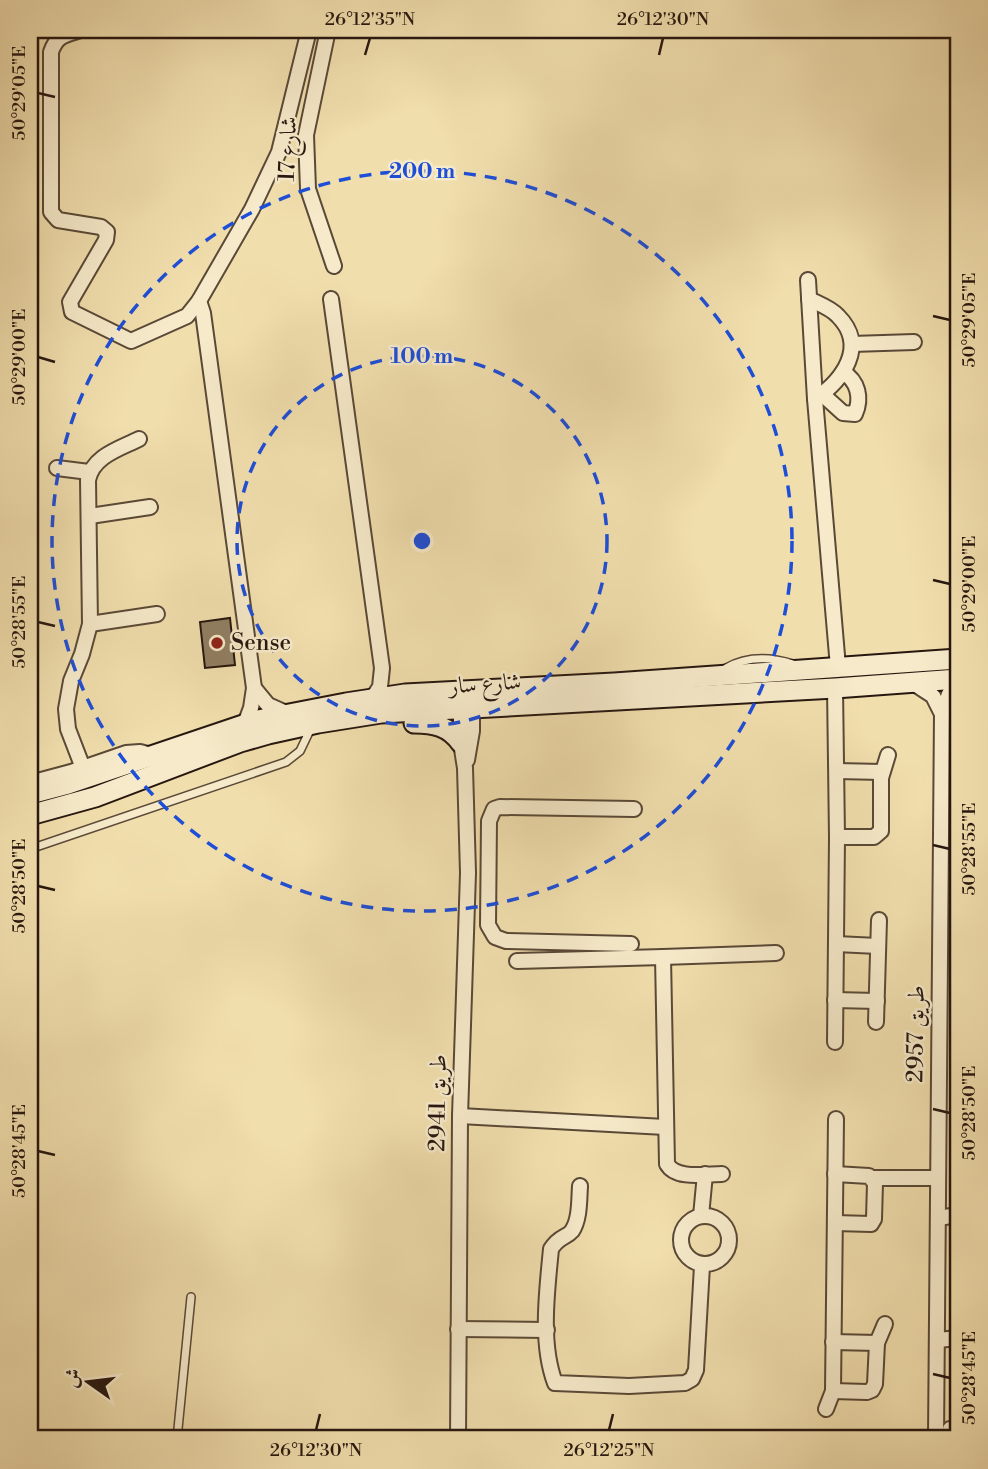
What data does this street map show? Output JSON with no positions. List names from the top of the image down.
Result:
{
  "streets": {
    "street": [
      "شارع 17",
      "شارع سار",
      "طريق 2957",
      "طريق 2941"
    ]
  },
  "crossings": [
    ["شارع سار", "طريق 2941"]
  ],
  "places": ["Sense"],
  "north": "left",
  "coordinates": [
    "26°12'35\"N",
    "26°12'30\"N",
    "50°29'05\"E",
    "50°29'00\"E",
    "50°28'55\"E",
    "50°28'50\"E",
    "50°28'45\"E",
    "26°12'25\"N"
  ],
  "rings": ["200 m", "100 m"]
}
